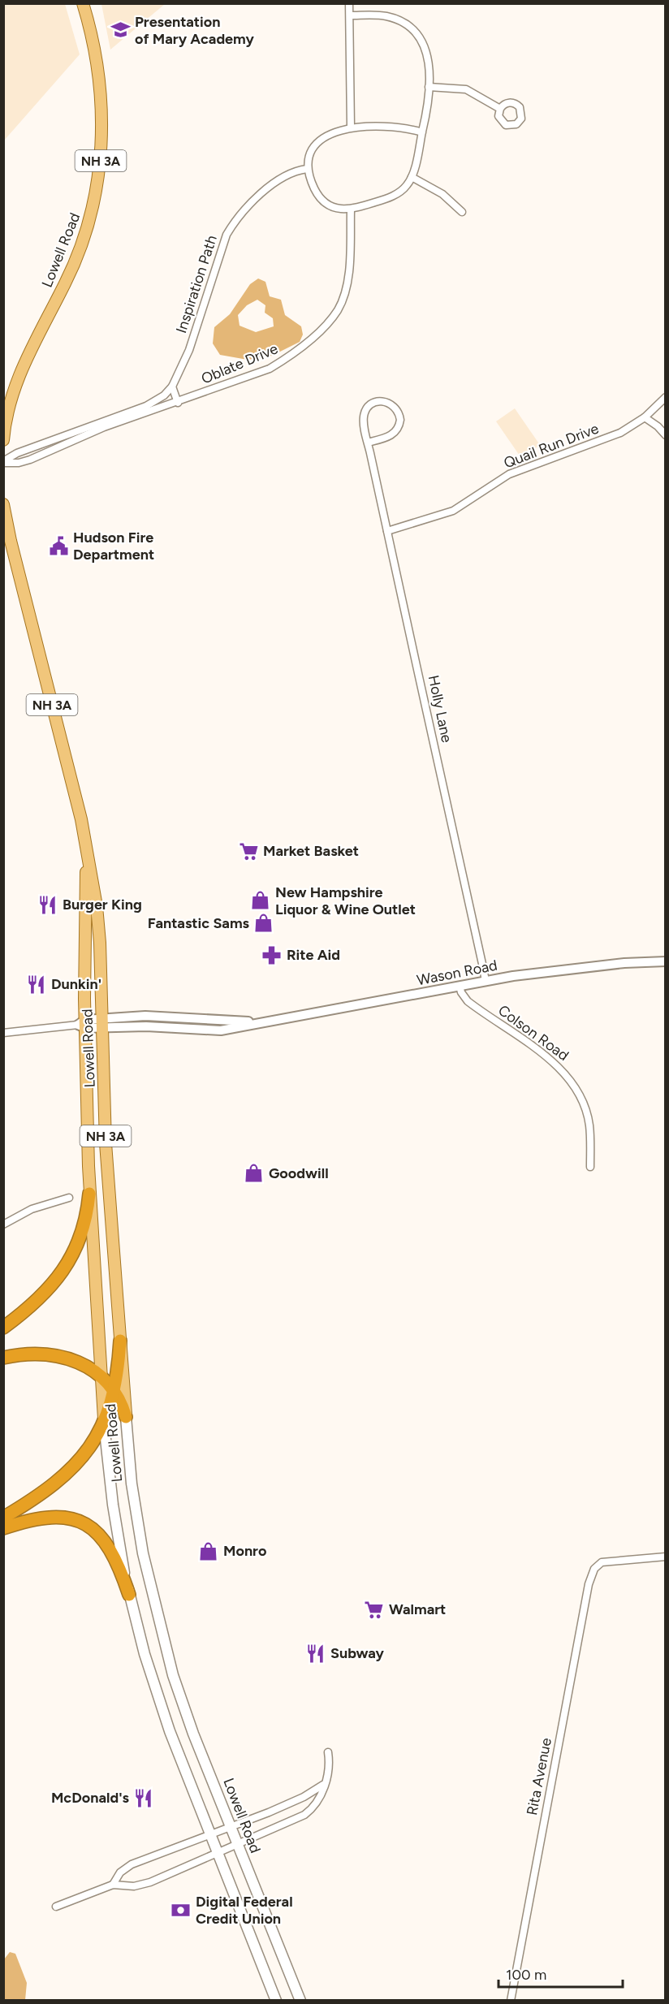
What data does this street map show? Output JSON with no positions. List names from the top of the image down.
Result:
{
  "streets": {
    "main road": ["NH 3A", "Lowell Road"],
    "street": [
      "Inspiration Path",
      "Oblate Drive",
      "Quail Run Drive",
      "Holly Lane",
      "Wason Road",
      "Colson Road",
      "Rita Avenue"
    ]
  },
  "crossings": [
    ["Lowell Road", "Wason Road"],
    ["Inspiration Path", "Oblate Drive"],
    ["Quail Run Drive", "Holly Lane"],
    ["Holly Lane", "Wason Road"],
    ["Wason Road", "Colson Road"]
  ],
  "places": {
    "school or university": ["Presentation of Mary Academy"],
    "public building": ["Hudson Fire Department"],
    "supermarket": ["Market Basket", "Walmart"],
    "shop": [
      "New Hampshire Liquor & Wine Outlet",
      "Fantastic Sams",
      "Goodwill",
      "Monro"
    ],
    "restaurant": [
      "Burger King",
      "Dunkin'",
      "Subway",
      "McDonald's"
    ],
    "pharmacy": ["Rite Aid"],
    "bank": ["Digital Federal Credit Union"]
  },
  "scale_bar": "100 m"
}
